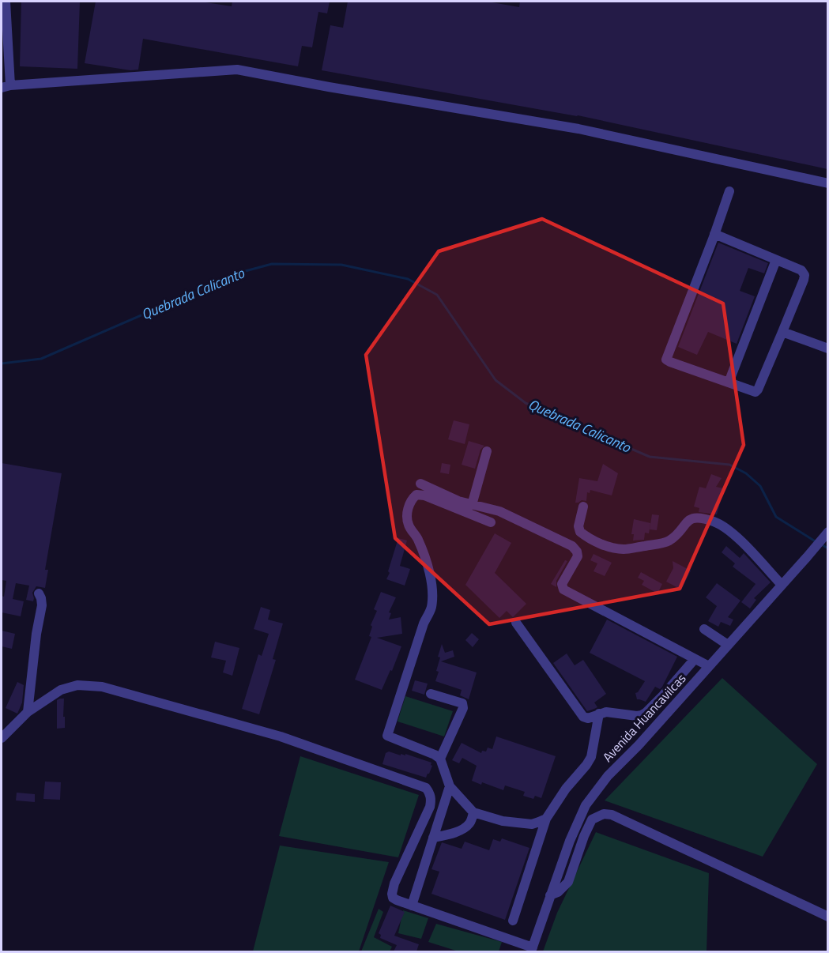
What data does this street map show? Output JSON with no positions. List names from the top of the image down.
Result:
{
  "streets": {
    "street": ["Avenida Huancavilcas"]
  },
  "water": ["Quebrada Calicanto"]
}
